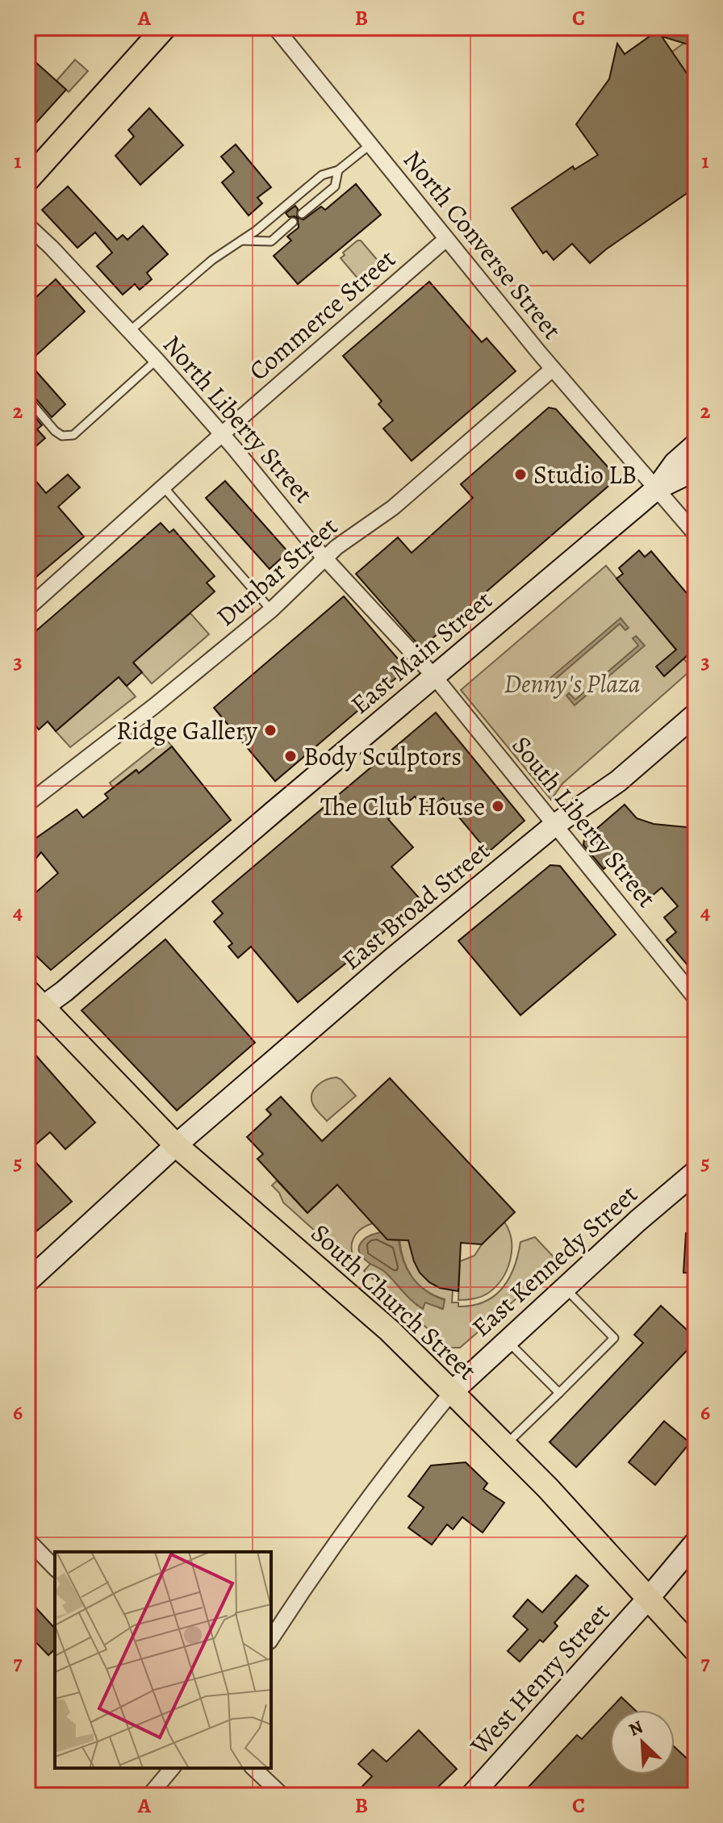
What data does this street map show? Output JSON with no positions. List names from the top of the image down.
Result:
{
  "streets": {
    "main road": ["South Church Street"],
    "street": [
      "North Converse Street",
      "Commerce Street",
      "North Liberty Street",
      "Dunbar Street",
      "East Main Street",
      "South Liberty Street",
      "East Broad Street",
      "East Kennedy Street",
      "West Henry Street"
    ]
  },
  "crossings": [
    ["North Converse Street", "Commerce Street"],
    ["North Converse Street", "Dunbar Street"],
    ["North Converse Street", "East Main Street"],
    ["Commerce Street", "North Liberty Street"],
    ["North Liberty Street", "Dunbar Street"],
    ["North Liberty Street", "East Main Street"],
    ["North Liberty Street", "South Liberty Street"],
    ["East Main Street", "South Liberty Street"],
    ["East Main Street", "South Church Street"],
    ["South Liberty Street", "East Broad Street"],
    ["East Broad Street", "South Church Street"],
    ["East Kennedy Street", "South Church Street"],
    ["South Church Street", "West Henry Street"]
  ],
  "parks": ["Denny's Plaza"],
  "places": [
    "Studio LB",
    "Ridge Gallery",
    "Body Sculptors",
    "The Club House"
  ],
  "north": "top left",
  "grid": {
    "columns": ["A", "B", "C"],
    "rows": [
      "1",
      "2",
      "3",
      "4",
      "5",
      "6",
      "7"
    ]
  }
}
